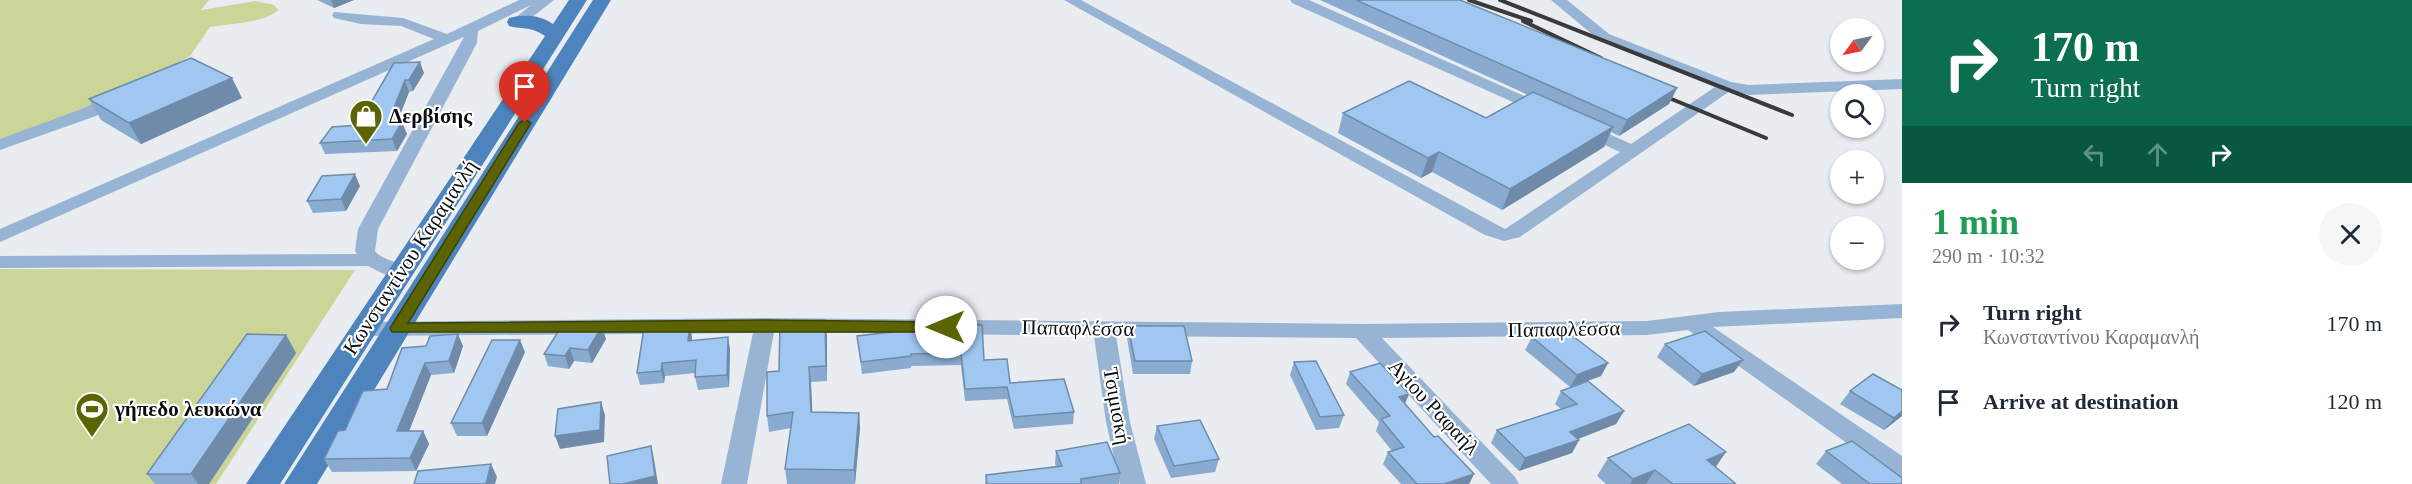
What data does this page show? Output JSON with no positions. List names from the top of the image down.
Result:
{
  "streets": {
    "main road": ["Κωνσταντίνου Καραμανλή"],
    "street": ["Παπαφλέσσα", "Τσιμισκή", "Αγίου Ραφαήλ"]
  },
  "crossings": [
    ["Κωνσταντίνου Καραμανλή", "Παπαφλέσσα"],
    ["Παπαφλέσσα", "Τσιμισκή"],
    ["Παπαφλέσσα", "Αγίου Ραφαήλ"]
  ],
  "places": {
    "shop": ["Δερβίσης"],
    "sports": ["γήπεδο λευκώνα"]
  },
  "north": "bottom left",
  "page": {
    "turn": ["170 m", "Turn right"],
    "map_buttons": ["+", "−"],
    "heading": ["1 min", "290 m · 10:32"],
    "list": [
      {
        "name": "Turn right",
        "note": "Κωνσταντίνου Καραμανλή",
        "value": "170 m"
      },
      {
        "name": "Arrive at destination",
        "value": "120 m"
      }
    ]
  }
}
